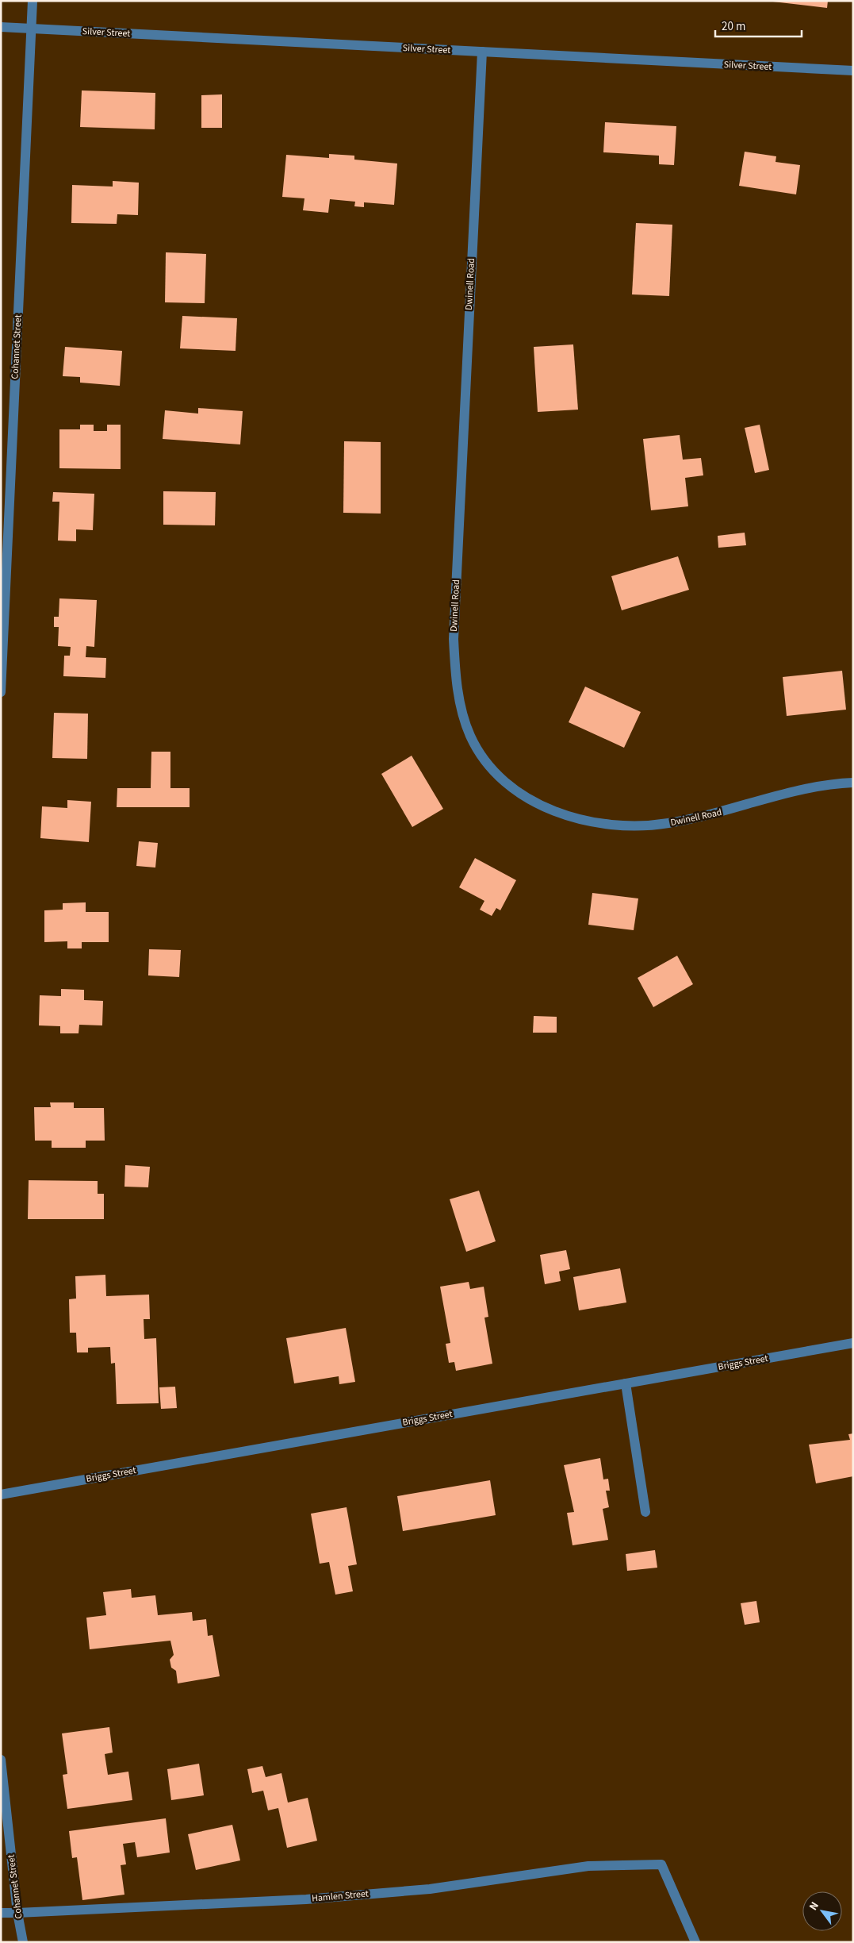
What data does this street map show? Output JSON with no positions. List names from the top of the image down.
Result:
{
  "streets": {
    "street": [
      "Silver Street",
      "Dwinell Road",
      "Cohannet Street",
      "Briggs Street",
      "Hamlen Street"
    ]
  },
  "crossings": [
    ["Silver Street", "Dwinell Road"],
    ["Silver Street", "Cohannet Street"],
    ["Cohannet Street", "Hamlen Street"]
  ],
  "scale_bar": "20 m",
  "north": "top left"
}
